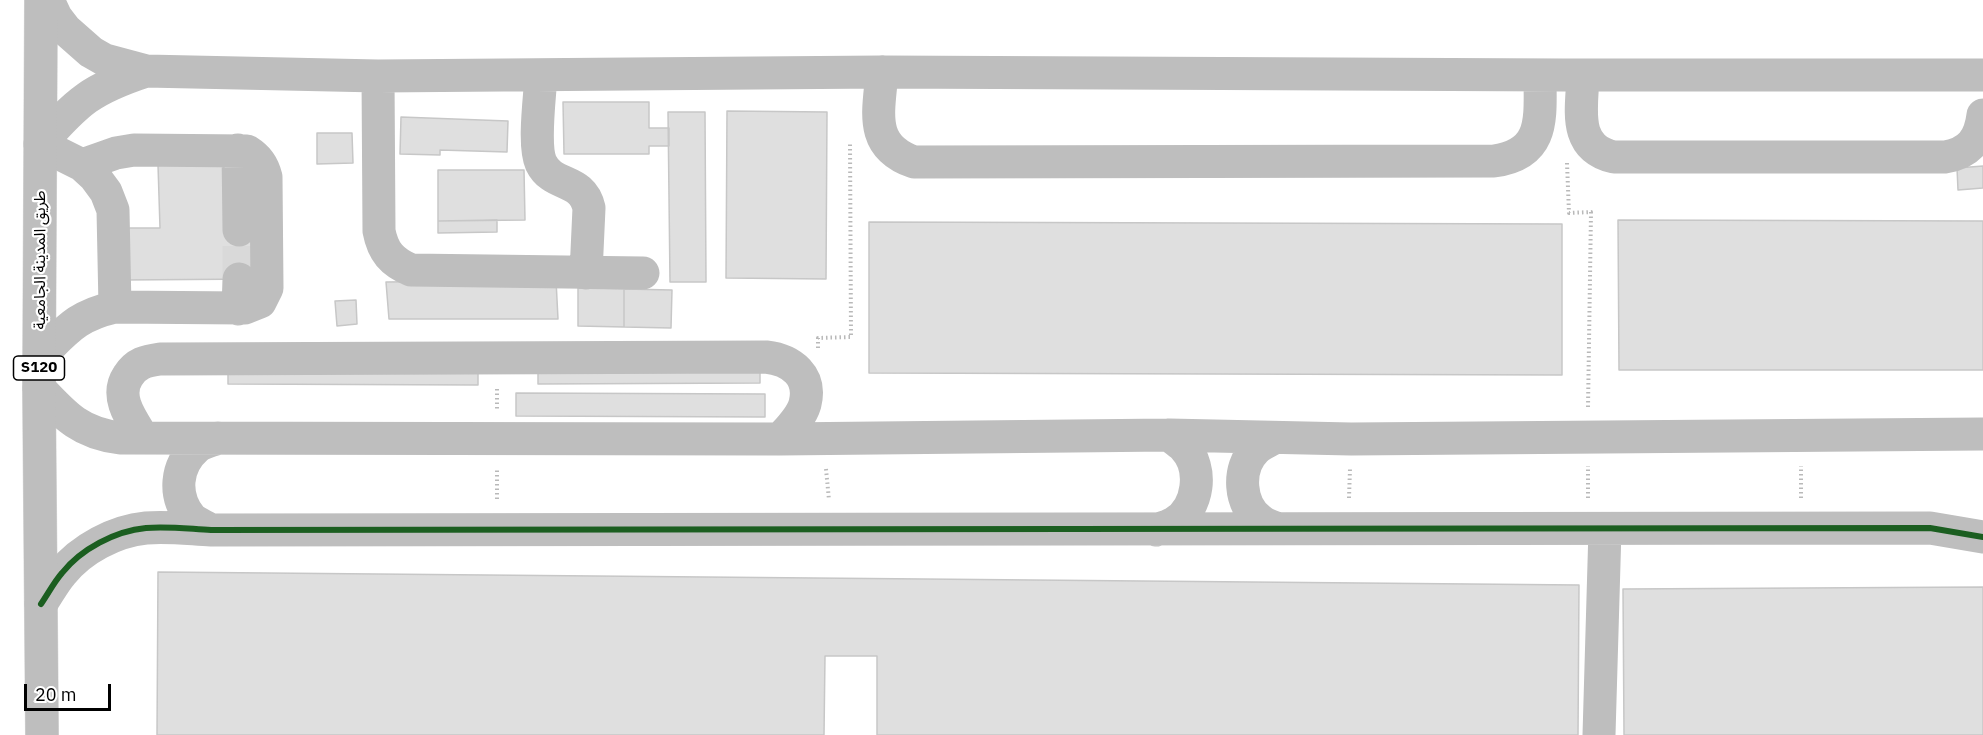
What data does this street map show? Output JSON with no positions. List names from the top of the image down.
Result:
{
  "streets": {
    "street": ["طريق المدينة الجامعية", "S120"]
  },
  "scale_bar": "20 m"
}
